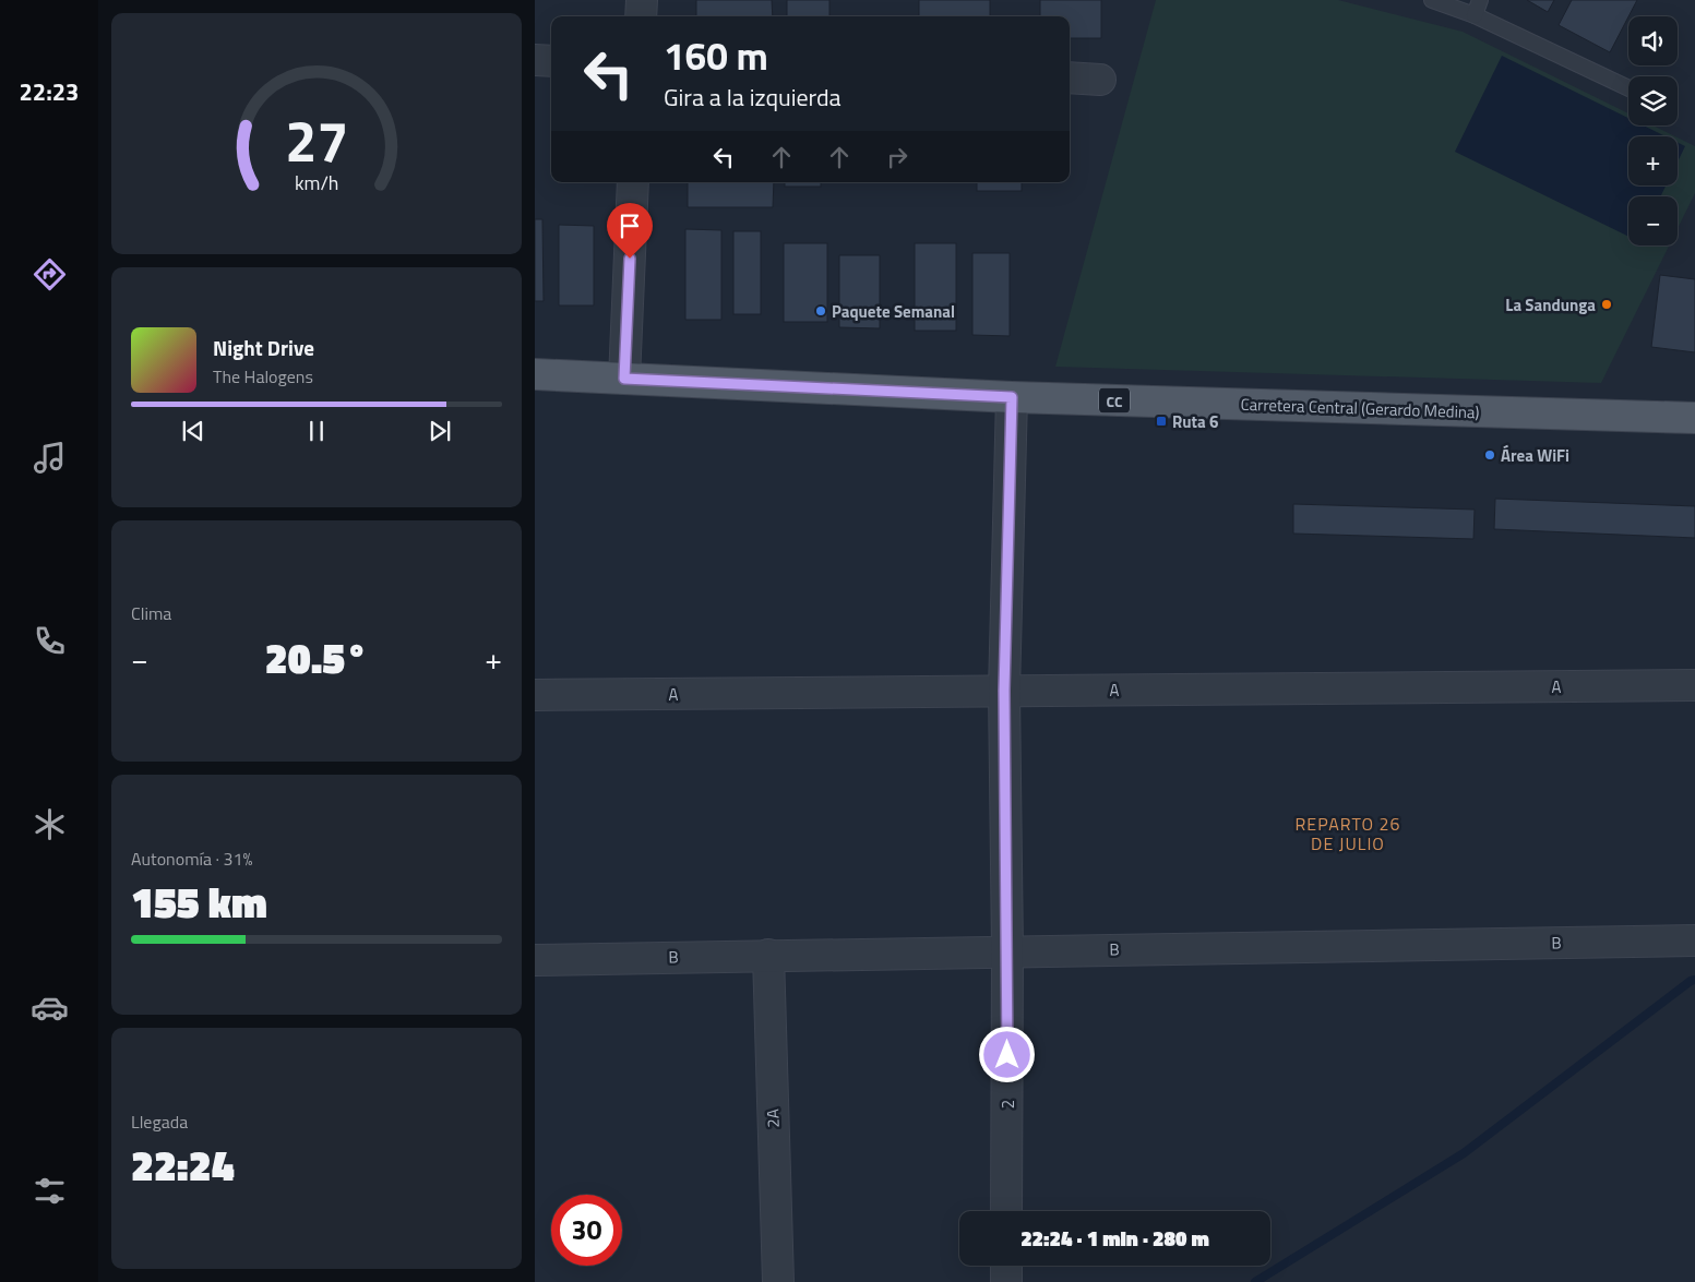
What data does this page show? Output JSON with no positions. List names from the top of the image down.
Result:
{
  "streets": {
    "main road": ["CC", "Carretera Central (Gerardo Medina)"],
    "street": [
      "A",
      "B",
      "2",
      "2A"
    ]
  },
  "crossings": [
    ["Carretera Central (Gerardo Medina)", "2"],
    ["A", "2"],
    ["B", "2"],
    ["B", "2A"]
  ],
  "districts": ["REPARTO 26 DE JULIO"],
  "places": {
    "other": ["La Sandunga", "Paquete Semanal", "Área WiFi"],
    "transit": ["Ruta 6"]
  },
  "page": {
    "tabs": "22:23",
    "map_buttons": ["+", "−"],
    "turn": ["160 m", "Gira a la izquierda"],
    "song": ["Night Drive", "The Halogens"],
    "tile": [
      "Clima",
      ["Autonomía · 31%", "155 km"],
      ["Llegada", "22:24"]
    ],
    "heat": ["−", "20.5°", "+"],
    "limit": "30",
    "trip": "22:24 · 1 min · 280 m",
    "gauge": ["27", "km/h"]
  }
}
